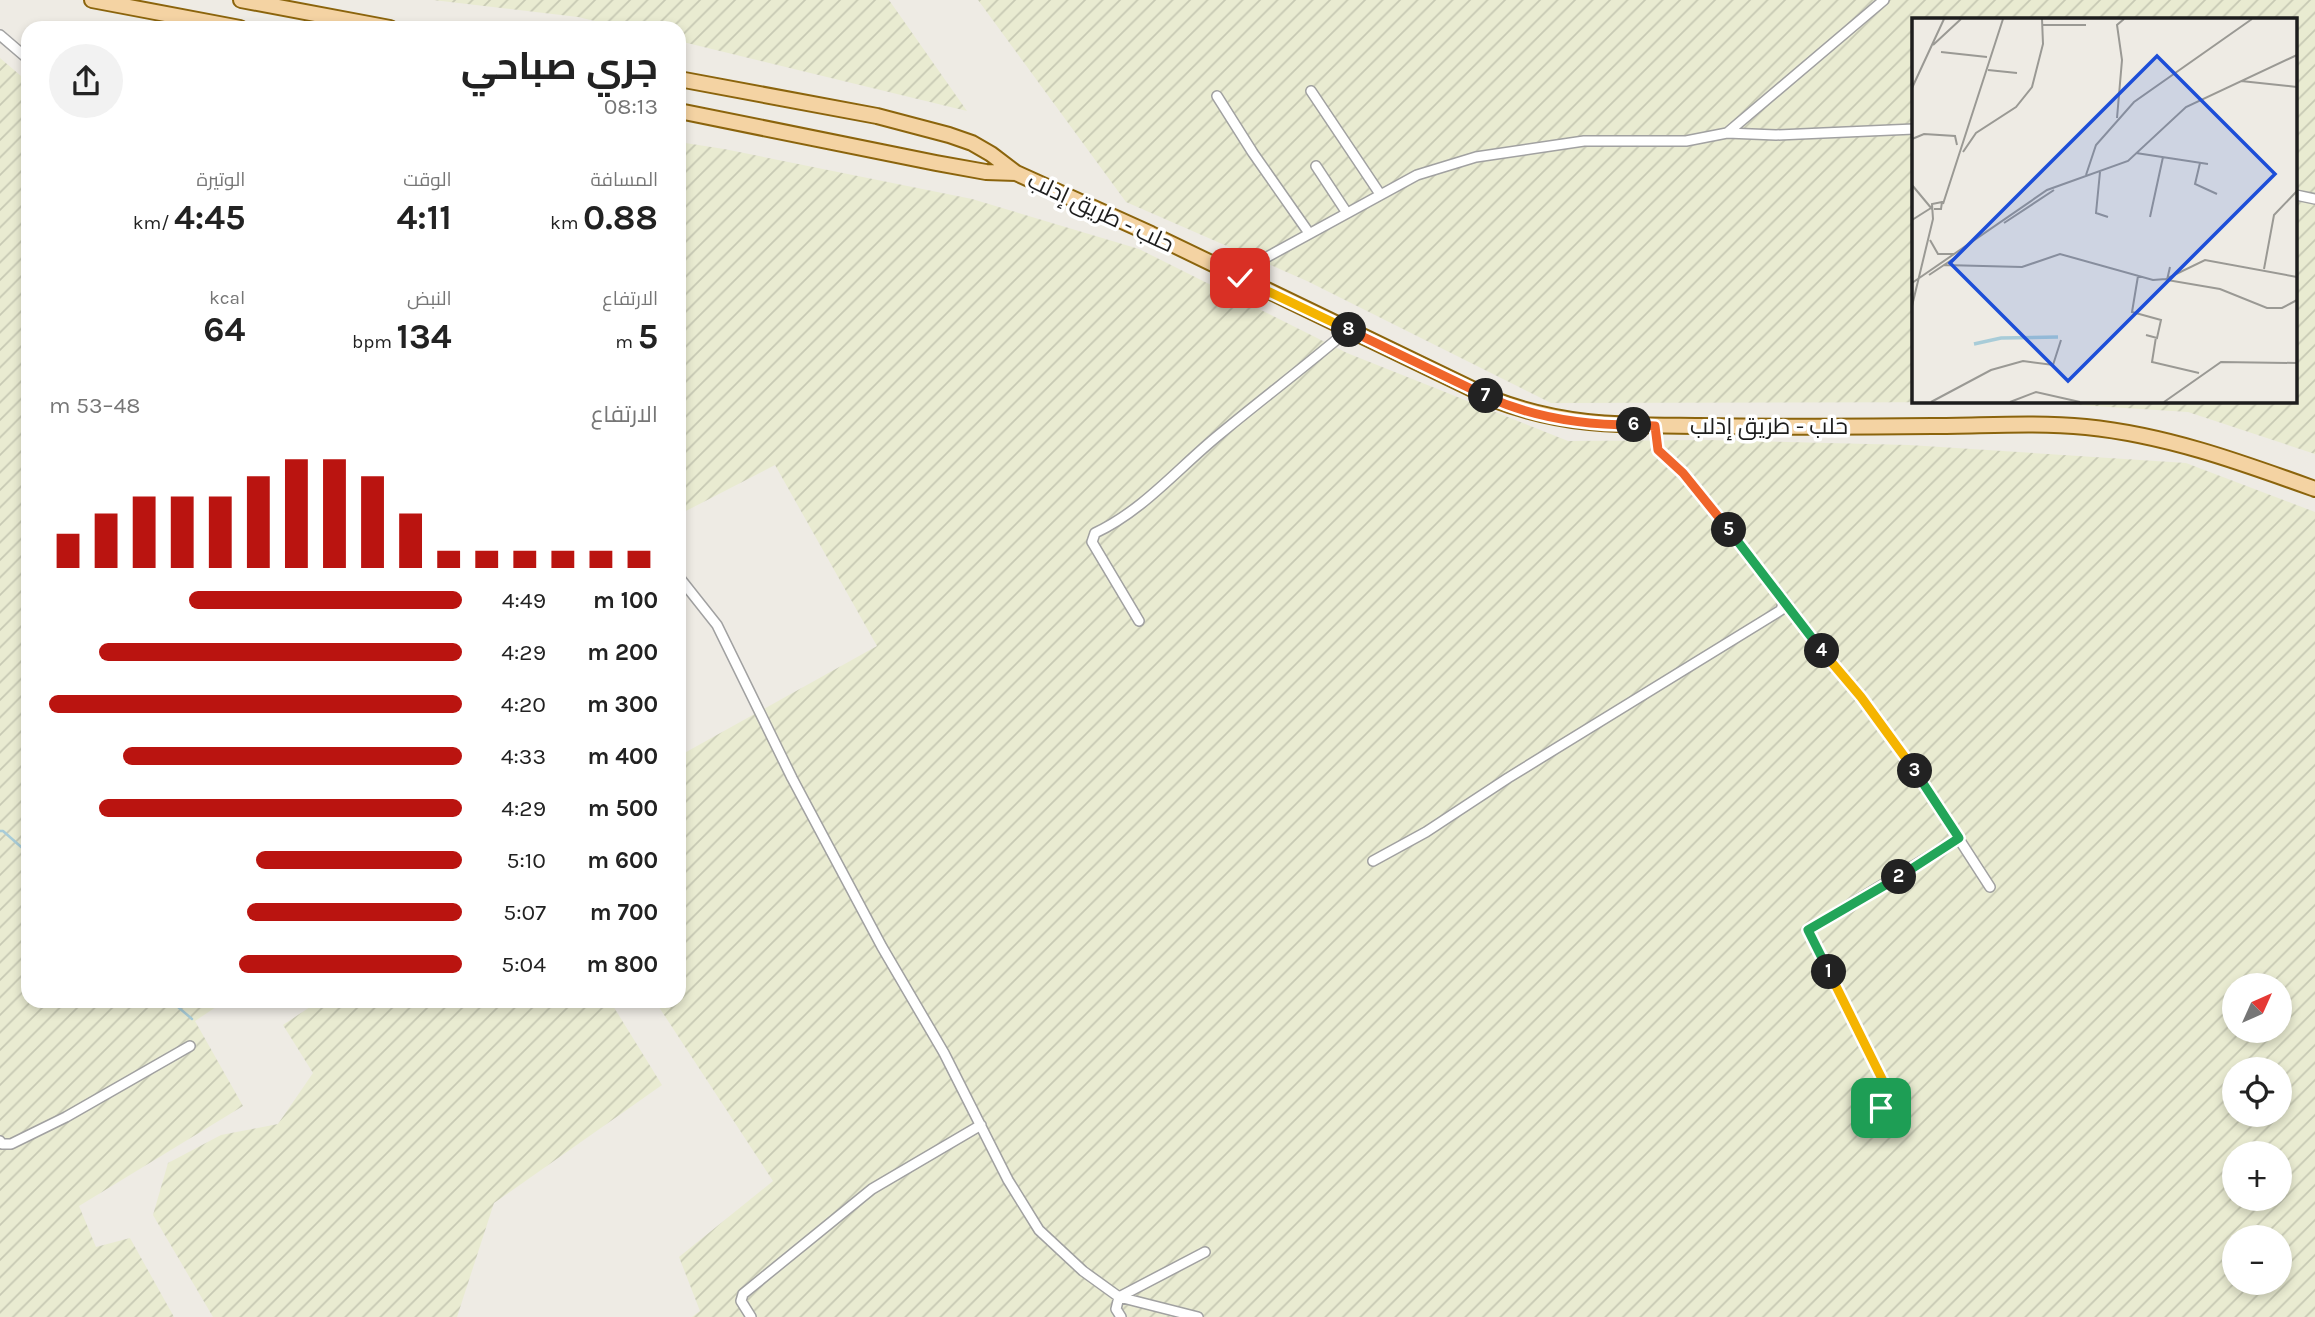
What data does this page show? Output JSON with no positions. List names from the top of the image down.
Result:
{
  "streets": {
    "main road": ["حلب - طريق إدلب"]
  },
  "north": "top right",
  "page": {
    "heading": ["جري صباحي", "08:13"],
    "stats": [
      ["المسافة", "0.88 km"],
      ["الوقت", "4:11"],
      ["الوتيرة", "4:45 /km"],
      ["الارتفاع", "5 m"],
      ["النبض", "134 bpm"],
      ["kcal", "64"]
    ],
    "pins": [
      "8",
      "7",
      "6",
      "5",
      "4",
      "3",
      "2",
      "1"
    ],
    "chart": ["الارتفاع", "48–53 m"],
    "list": [
      {
        "name": "100 m",
        "note": "4:49"
      },
      {
        "name": "200 m",
        "note": "4:29"
      },
      {
        "name": "300 m",
        "note": "4:20"
      },
      {
        "name": "400 m",
        "note": "4:33"
      },
      {
        "name": "500 m",
        "note": "4:29"
      },
      {
        "name": "600 m",
        "note": "5:10"
      },
      {
        "name": "700 m",
        "note": "5:07"
      },
      {
        "name": "800 m",
        "note": "5:04"
      }
    ],
    "map_buttons": ["+", "−"]
  }
}
